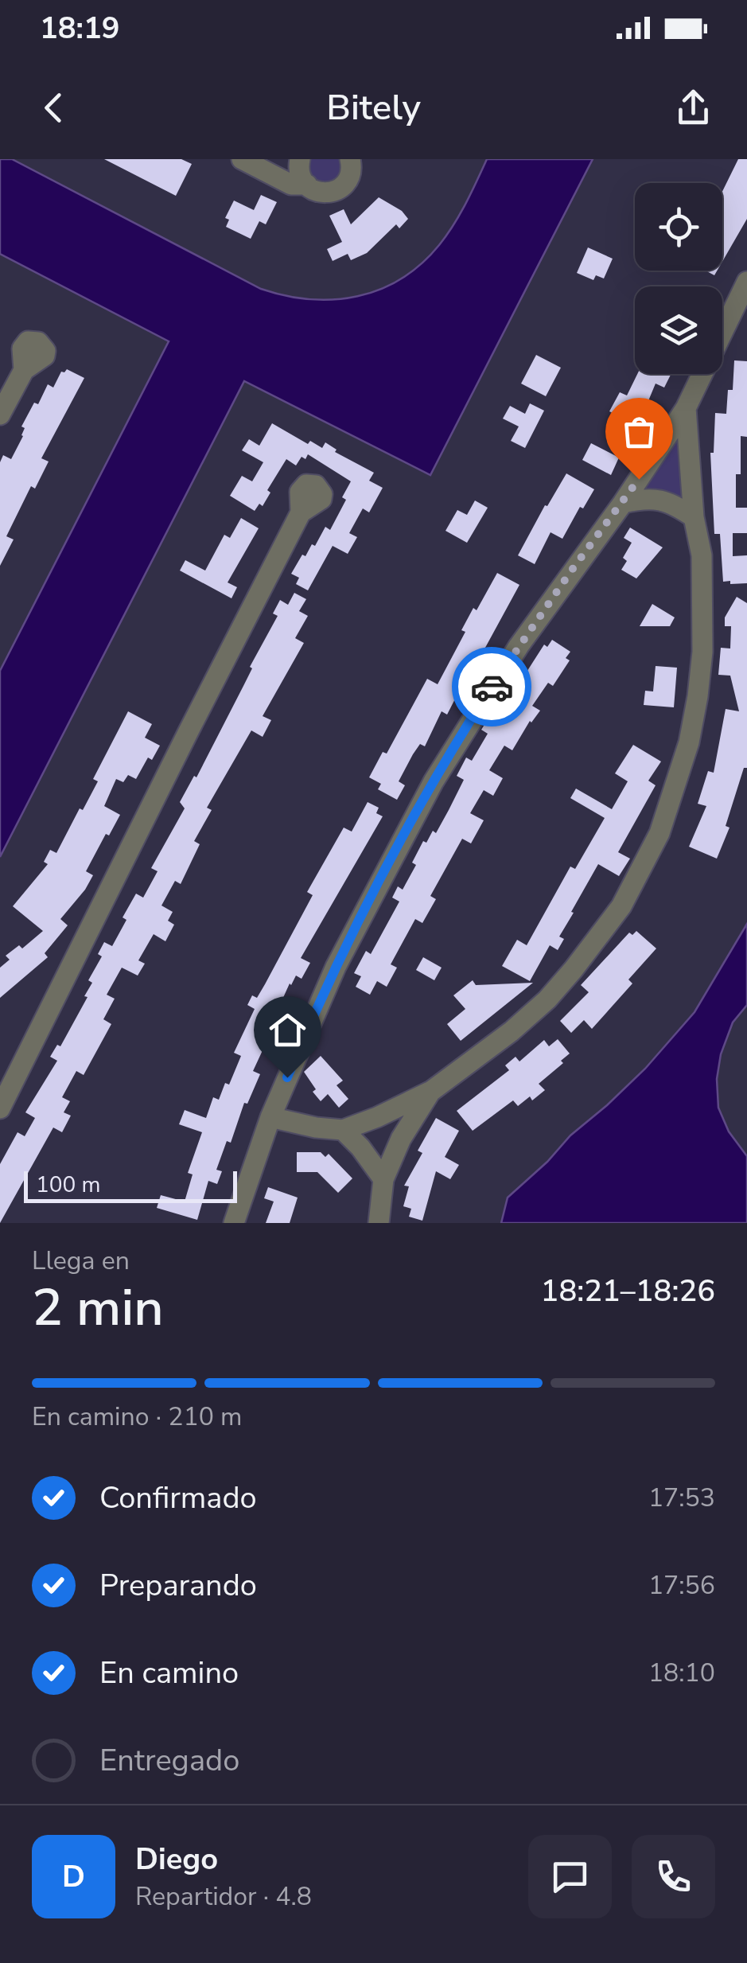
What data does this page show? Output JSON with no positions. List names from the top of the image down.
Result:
{
  "scale_bar": "100 m",
  "page": {
    "status": "18:19",
    "header": "Bitely",
    "scale": "100 m",
    "heading": ["2 min", "Llega en", "18:21–18:26"],
    "panel": ["Diego", "Repartidor · 4.8"],
    "bar": "En camino · 210 m",
    "list": [
      ["Confirmado", "17:53"],
      ["Preparando", "17:56"],
      ["En camino", "18:10"],
      "Entregado"
    ],
    "round": "D"
  }
}
